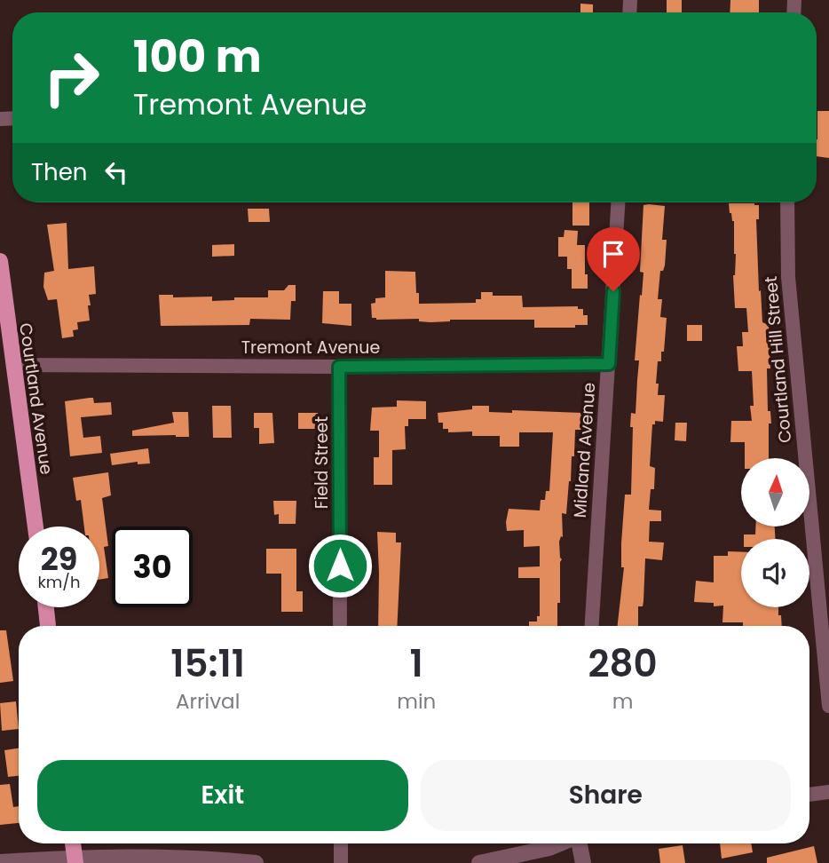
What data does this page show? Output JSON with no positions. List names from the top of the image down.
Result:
{
  "streets": {
    "main road": ["Courtland Avenue"],
    "street": [
      "Tremont Avenue",
      "Courtland Hill Street",
      "Midland Avenue",
      "Field Street"
    ]
  },
  "crossings": [
    ["Tremont Avenue", "Courtland Avenue"],
    ["Tremont Avenue", "Midland Avenue"],
    ["Tremont Avenue", "Field Street"]
  ],
  "north": "top",
  "page": {
    "turn": ["100 m", "Tremont Avenue"],
    "then": "Then",
    "speed": "29 km/h",
    "limit": "30",
    "eta": [
      "15:11",
      "Arrival",
      "1",
      "min",
      "280",
      "m"
    ],
    "buttons": ["Exit", "Share"]
  }
}
